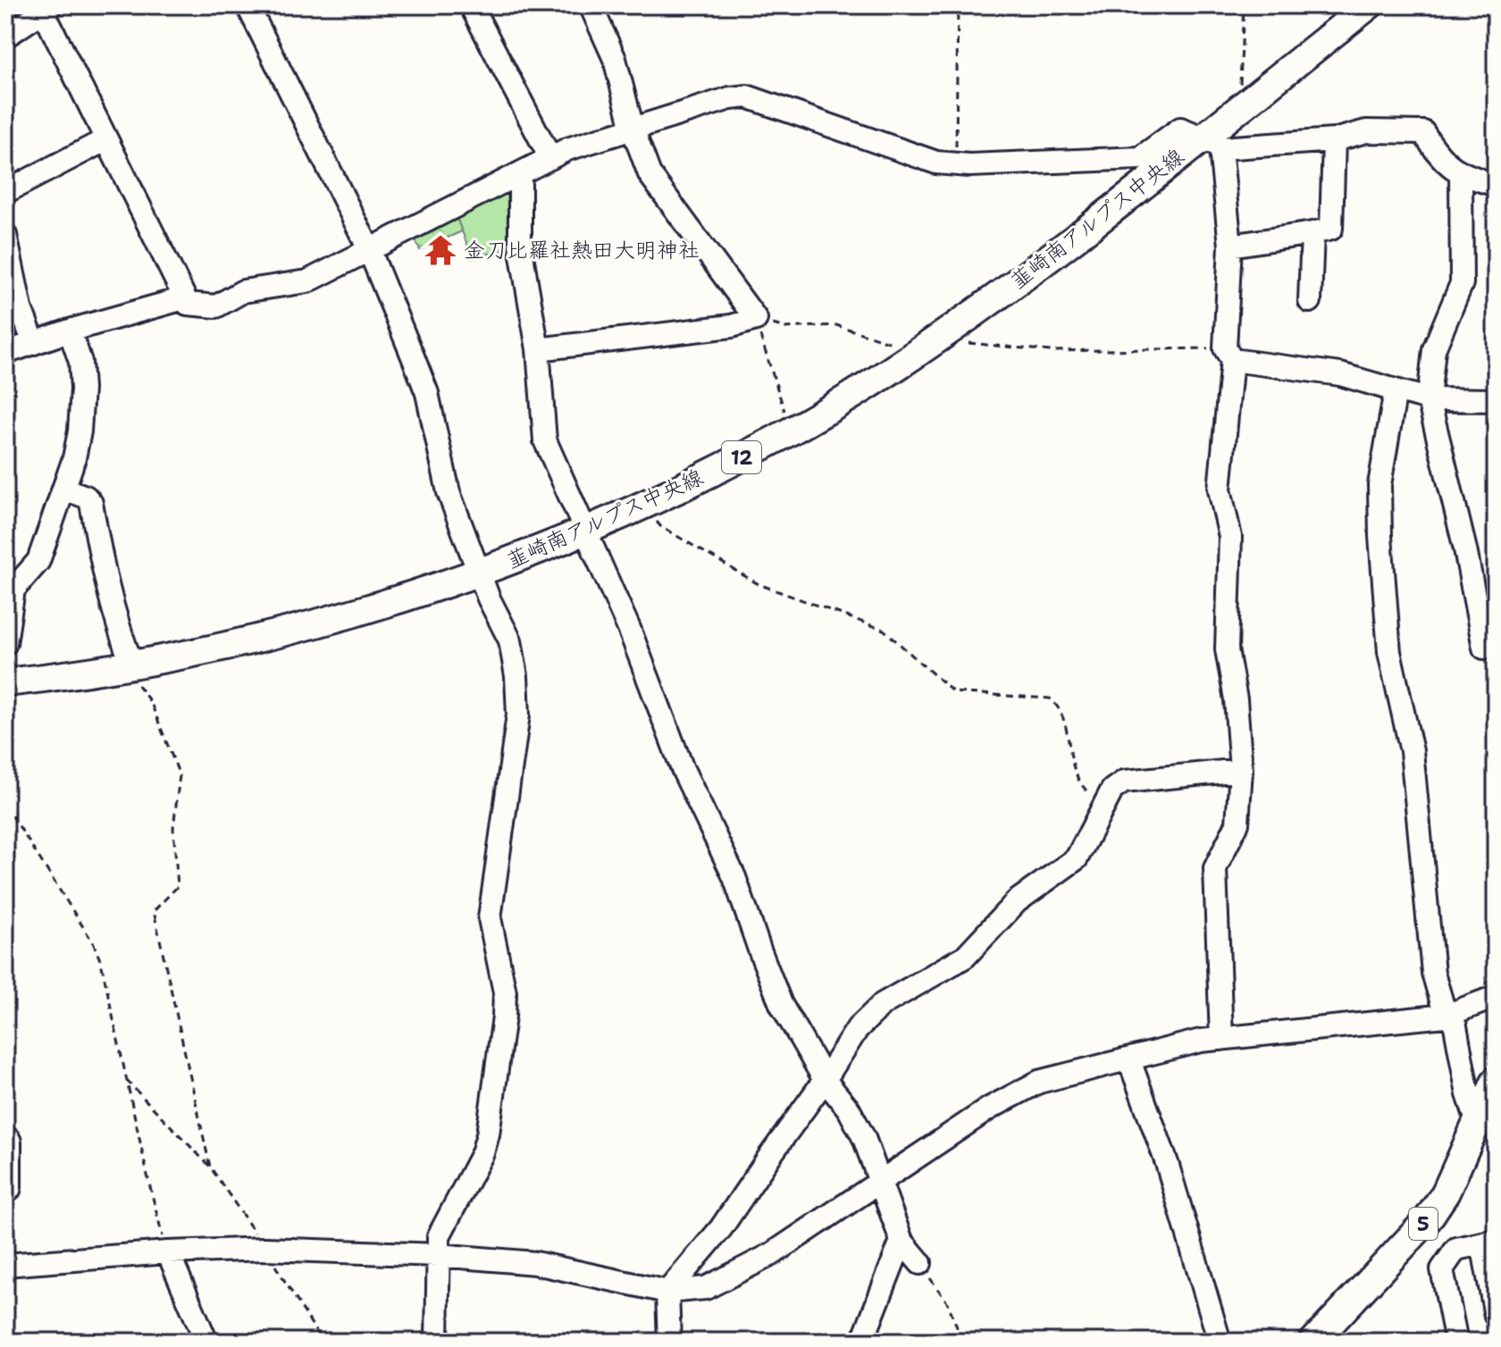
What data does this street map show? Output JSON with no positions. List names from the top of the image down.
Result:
{
  "streets": {
    "main road": ["韮崎南アルプス中央線", "12", "5"]
  },
  "places": {
    "temple": ["金刀比羅社熱田大明神社"]
  }
}
